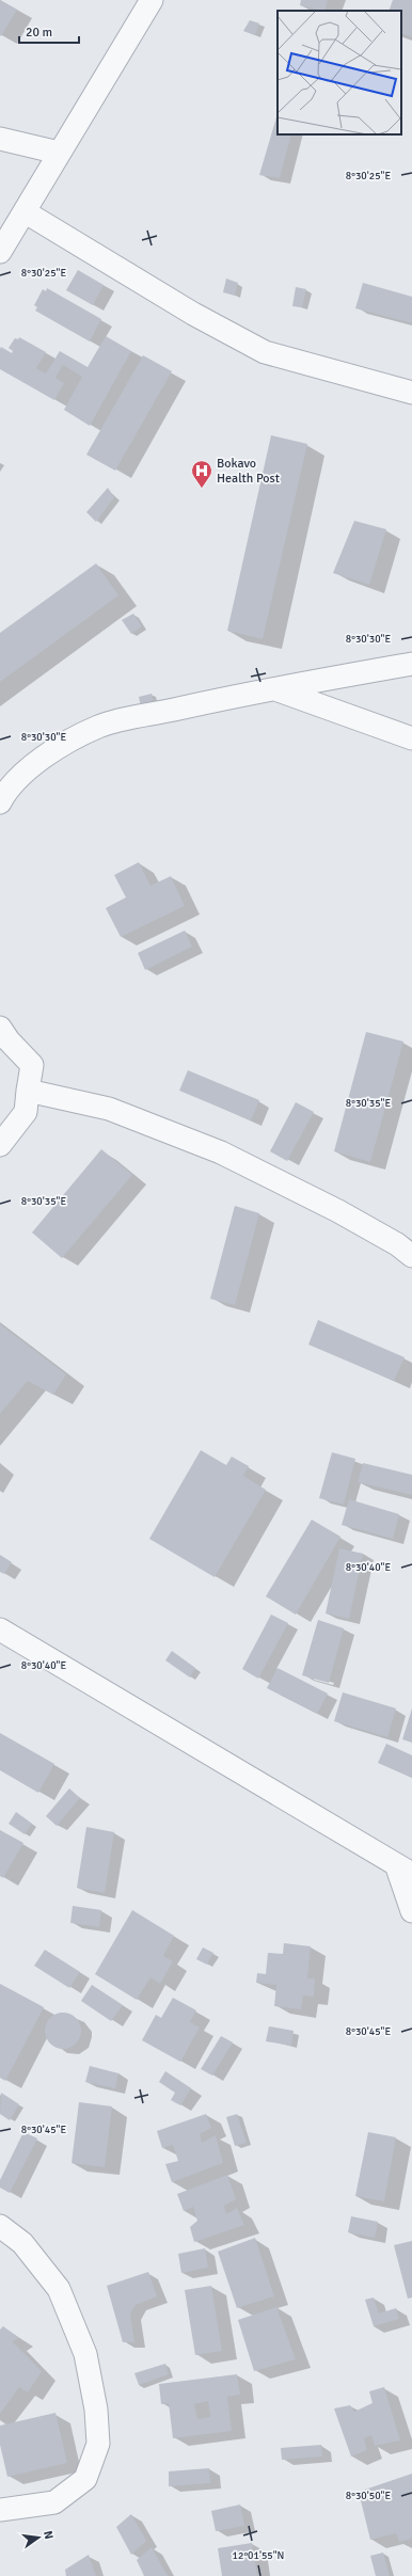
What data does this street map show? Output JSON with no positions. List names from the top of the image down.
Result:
{
  "places": {
    "hospital": ["Bokavo Health Post"]
  },
  "scale_bar": "20 m",
  "north": "right",
  "coordinates": [
    "8°30'25\"E",
    "8°30'30\"E",
    "8°30'35\"E",
    "8°30'40\"E",
    "8°30'45\"E",
    "8°30'50\"E",
    "12°01'55\"N"
  ]
}
